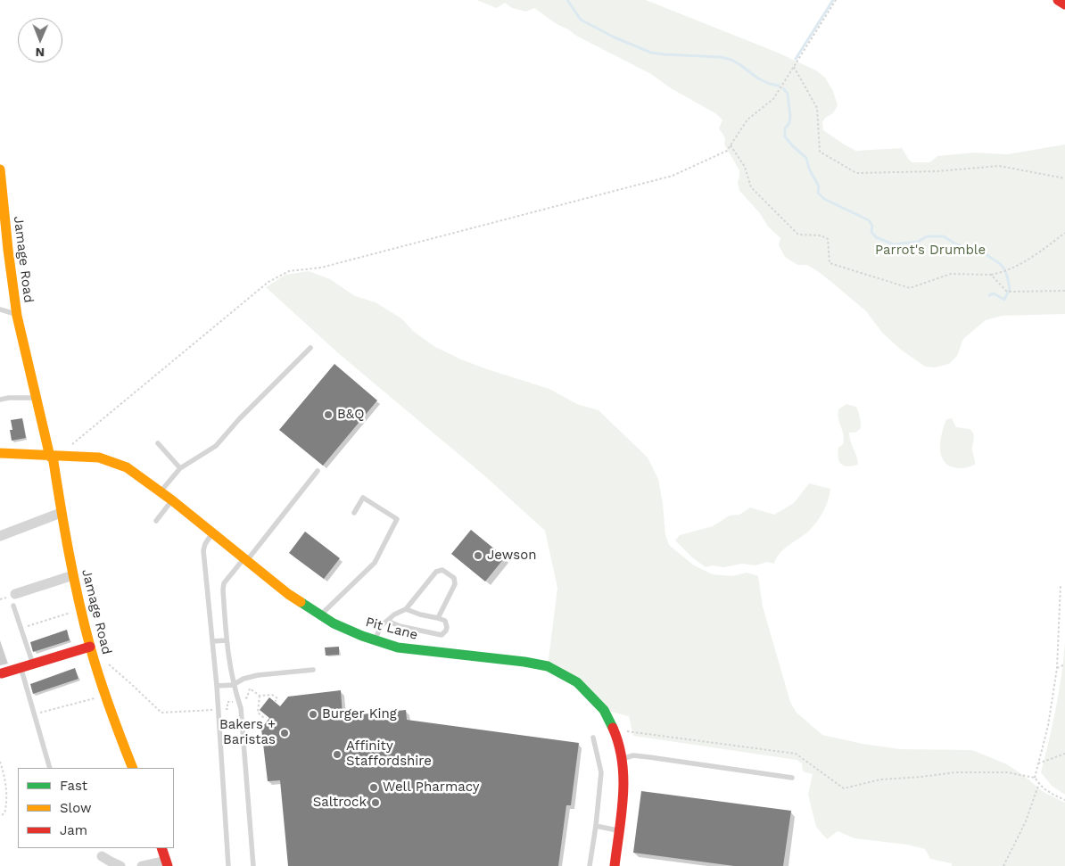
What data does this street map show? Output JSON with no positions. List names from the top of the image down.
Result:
{
  "streets": {
    "main road": ["Jamage Road", "Pit Lane"]
  },
  "crossings": [
    ["Jamage Road", "Pit Lane"]
  ],
  "parks": ["Parrot's Drumble"],
  "places": [
    "B&Q",
    "Jewson",
    "Burger King",
    "Bakers + Baristas",
    "Affinity Staffordshire",
    "Well Pharmacy",
    "Saltrock"
  ],
  "legend": ["Fast", "Slow", "Jam"],
  "north": "bottom"
}
